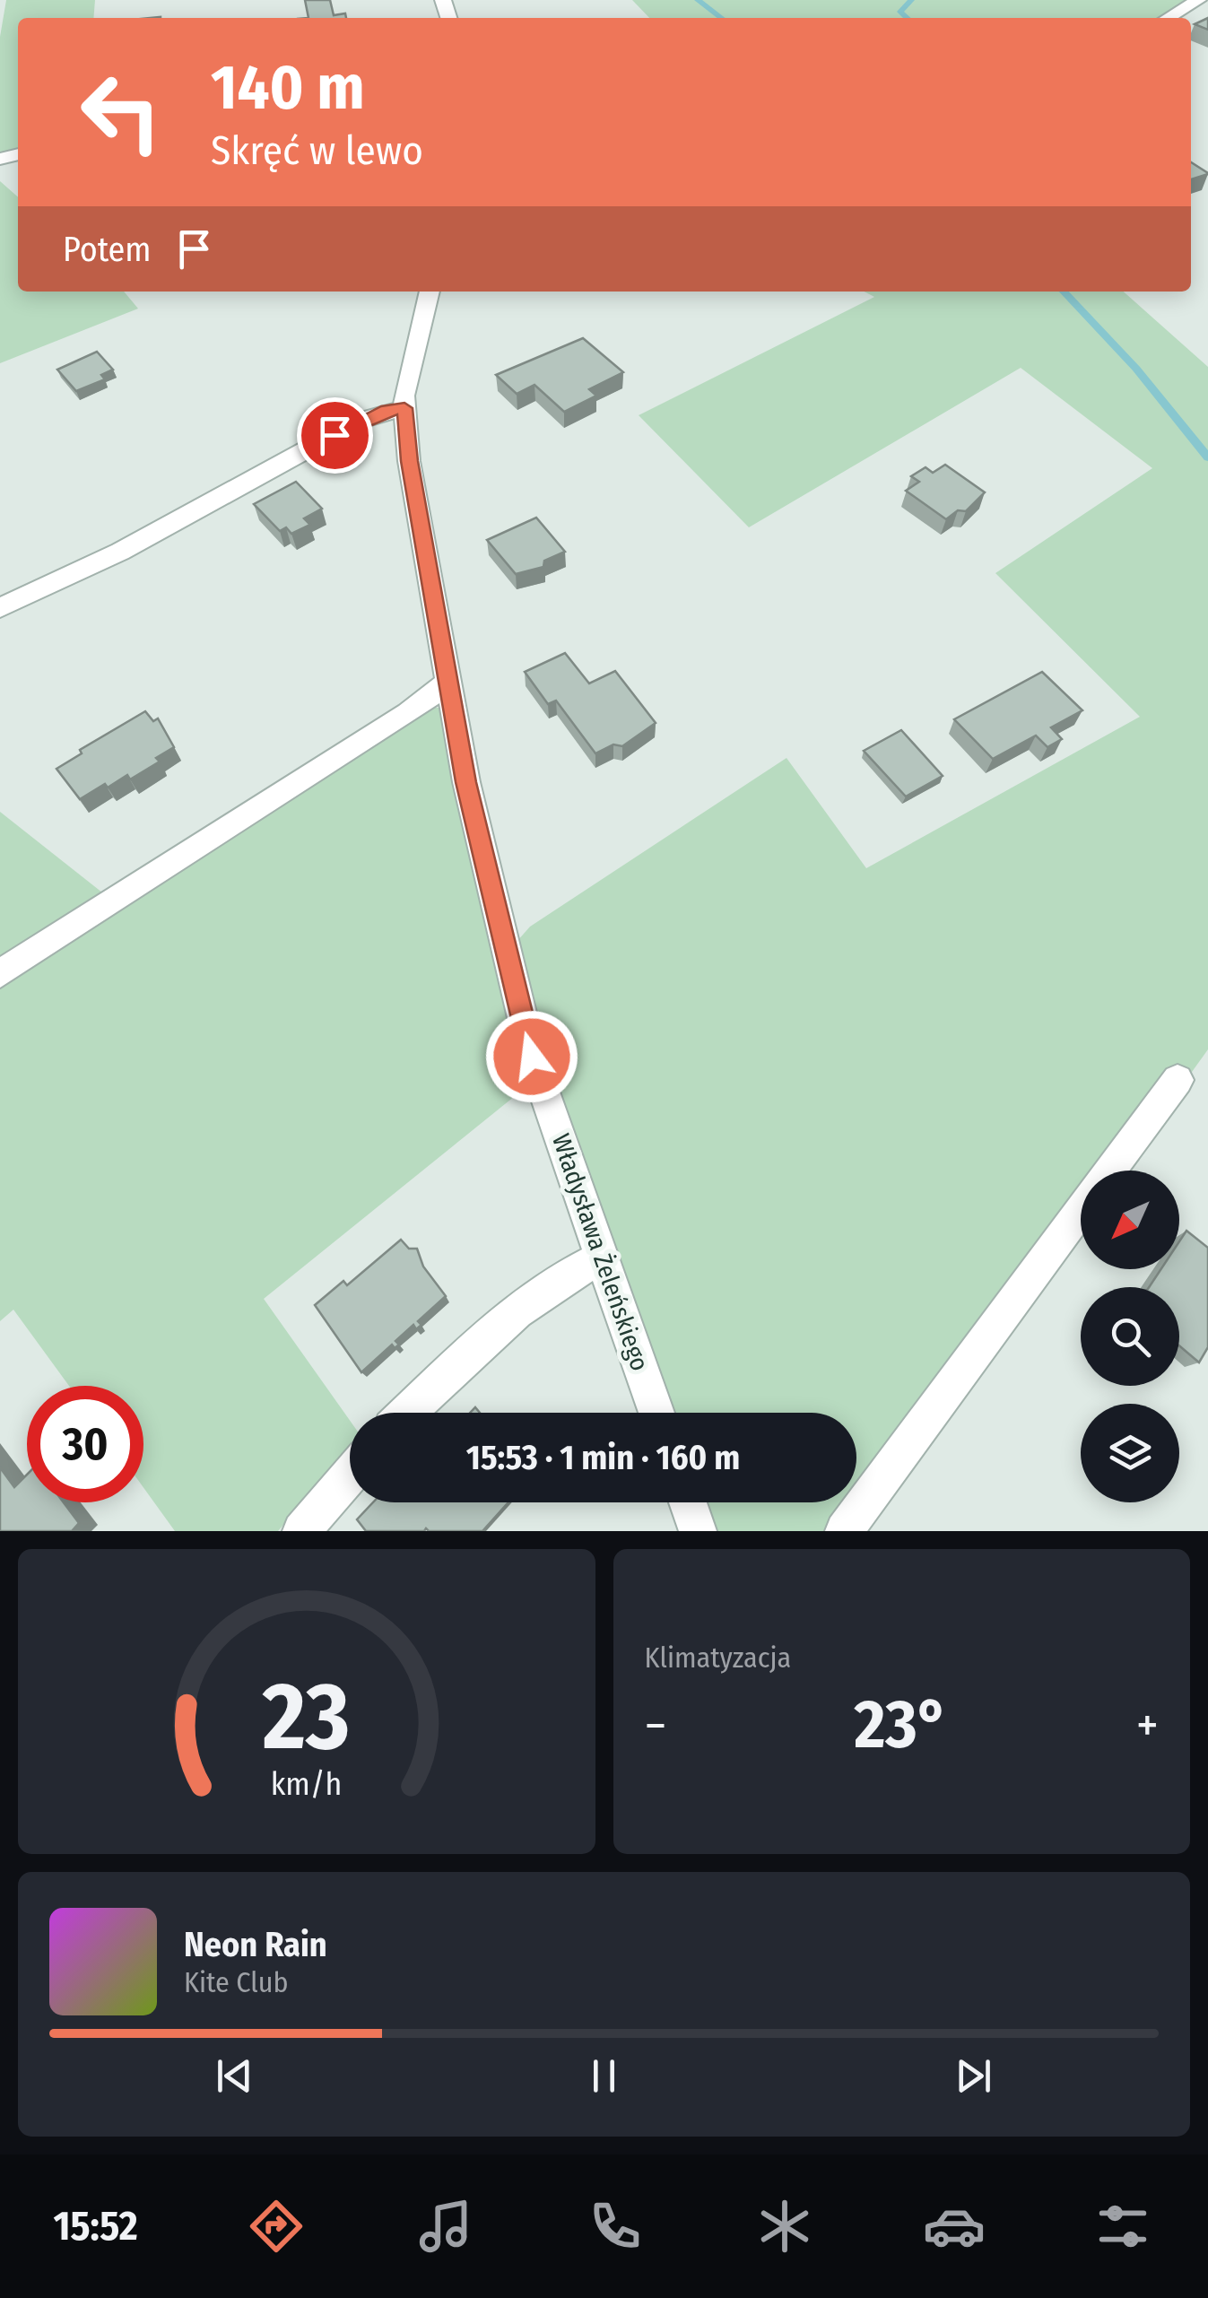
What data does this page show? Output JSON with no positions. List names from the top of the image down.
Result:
{
  "streets": {
    "street": ["Władysława Żeleńskiego"]
  },
  "north": "bottom left",
  "page": {
    "turn": ["140 m", "Skręć w lewo"],
    "then": "Potem",
    "limit": "30",
    "trip": "15:53 · 1 min · 160 m",
    "tile": "Klimatyzacja",
    "heat": ["−", "23°", "+"],
    "song": ["Neon Rain", "Kite Club"],
    "tabs": "15:52",
    "gauge": ["23", "km/h"]
  }
}
